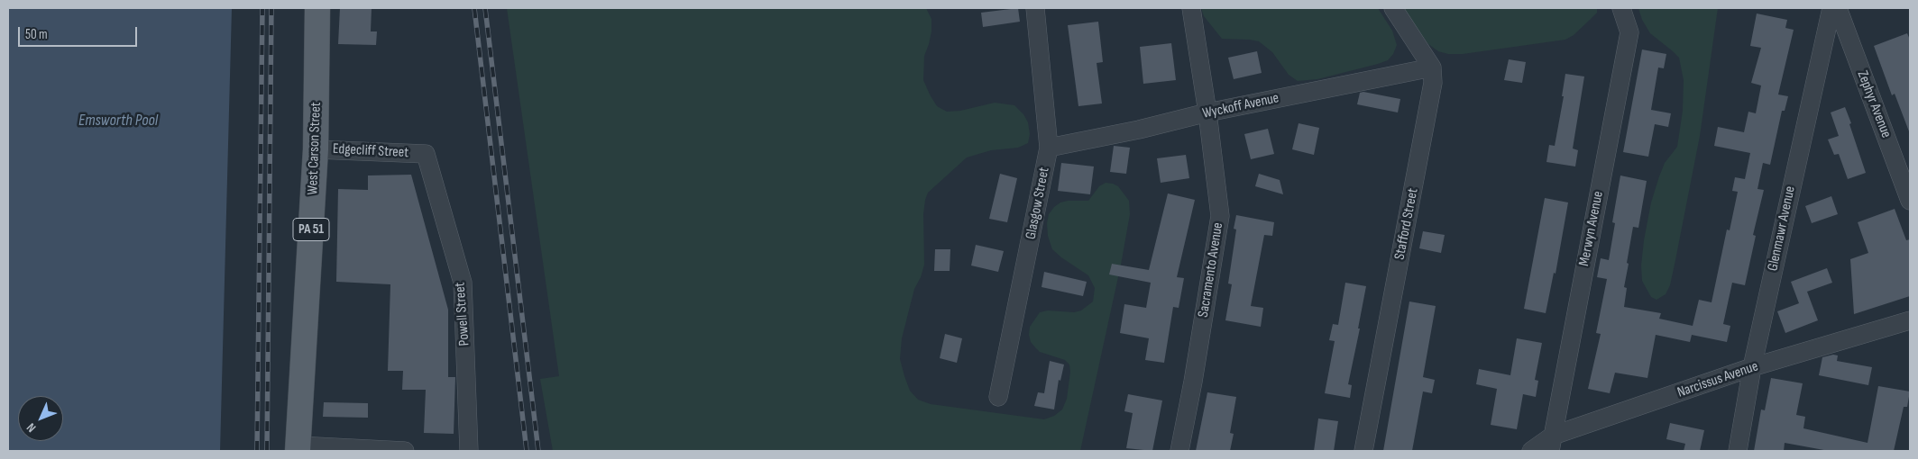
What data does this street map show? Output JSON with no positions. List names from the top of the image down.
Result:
{
  "streets": {
    "main road": ["West Carson Street", "PA 51"],
    "street": [
      "Zephyr Avenue",
      "Wyckoff Avenue",
      "Edgecliff Street",
      "Glasgow Street",
      "Stafford Street",
      "Merwyn Avenue",
      "Glenmawr Avenue",
      "Sacramento Avenue",
      "Powell Street",
      "Narcissus Avenue"
    ]
  },
  "crossings": [
    ["Wyckoff Avenue", "Glasgow Street"],
    ["Wyckoff Avenue", "Stafford Street"],
    ["Wyckoff Avenue", "Sacramento Avenue"],
    ["West Carson Street", "Edgecliff Street"],
    ["Edgecliff Street", "Powell Street"],
    ["Merwyn Avenue", "Narcissus Avenue"],
    ["Glenmawr Avenue", "Narcissus Avenue"]
  ],
  "water": ["Emsworth Pool"],
  "scale_bar": "50 m",
  "north": "bottom left"
}
